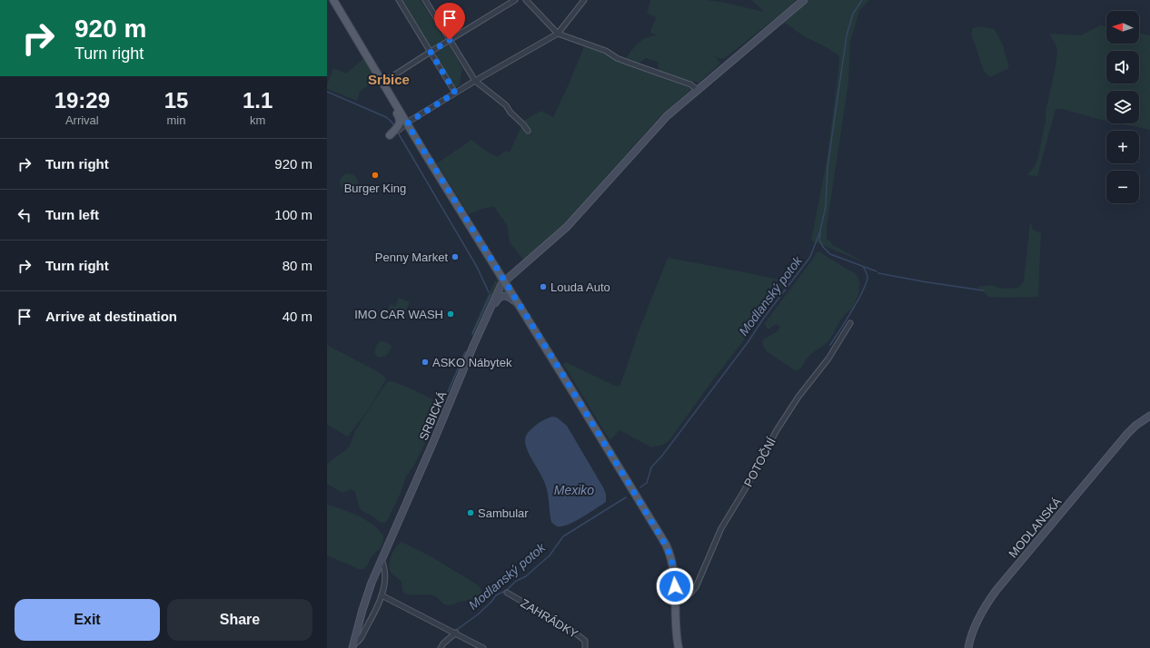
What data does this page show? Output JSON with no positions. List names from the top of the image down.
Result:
{
  "streets": {
    "street": [
      "SRBICKÁ",
      "POTOČNÍ",
      "MODLANSKÁ",
      "ZAHRÁDKY"
    ]
  },
  "districts": ["Srbice"],
  "water": ["Modlanský potok", "Mexiko"],
  "places": [
    "Burger King",
    "Penny Market",
    "Louda Auto",
    "IMO CAR WASH",
    "ASKO Nábytek",
    "Sambular"
  ],
  "north": "left",
  "page": {
    "turn": ["920 m", "Turn right"],
    "map_buttons": ["+", "−"],
    "eta": [
      "19:29",
      "Arrival",
      "15",
      "min",
      "1.1",
      "km"
    ],
    "list": [
      {
        "name": "Turn right",
        "value": "920 m"
      },
      {
        "name": "Turn left",
        "value": "100 m"
      },
      {
        "name": "Turn right",
        "value": "80 m"
      },
      {
        "name": "Arrive at destination",
        "value": "40 m"
      }
    ],
    "buttons": ["Exit", "Share"]
  }
}
